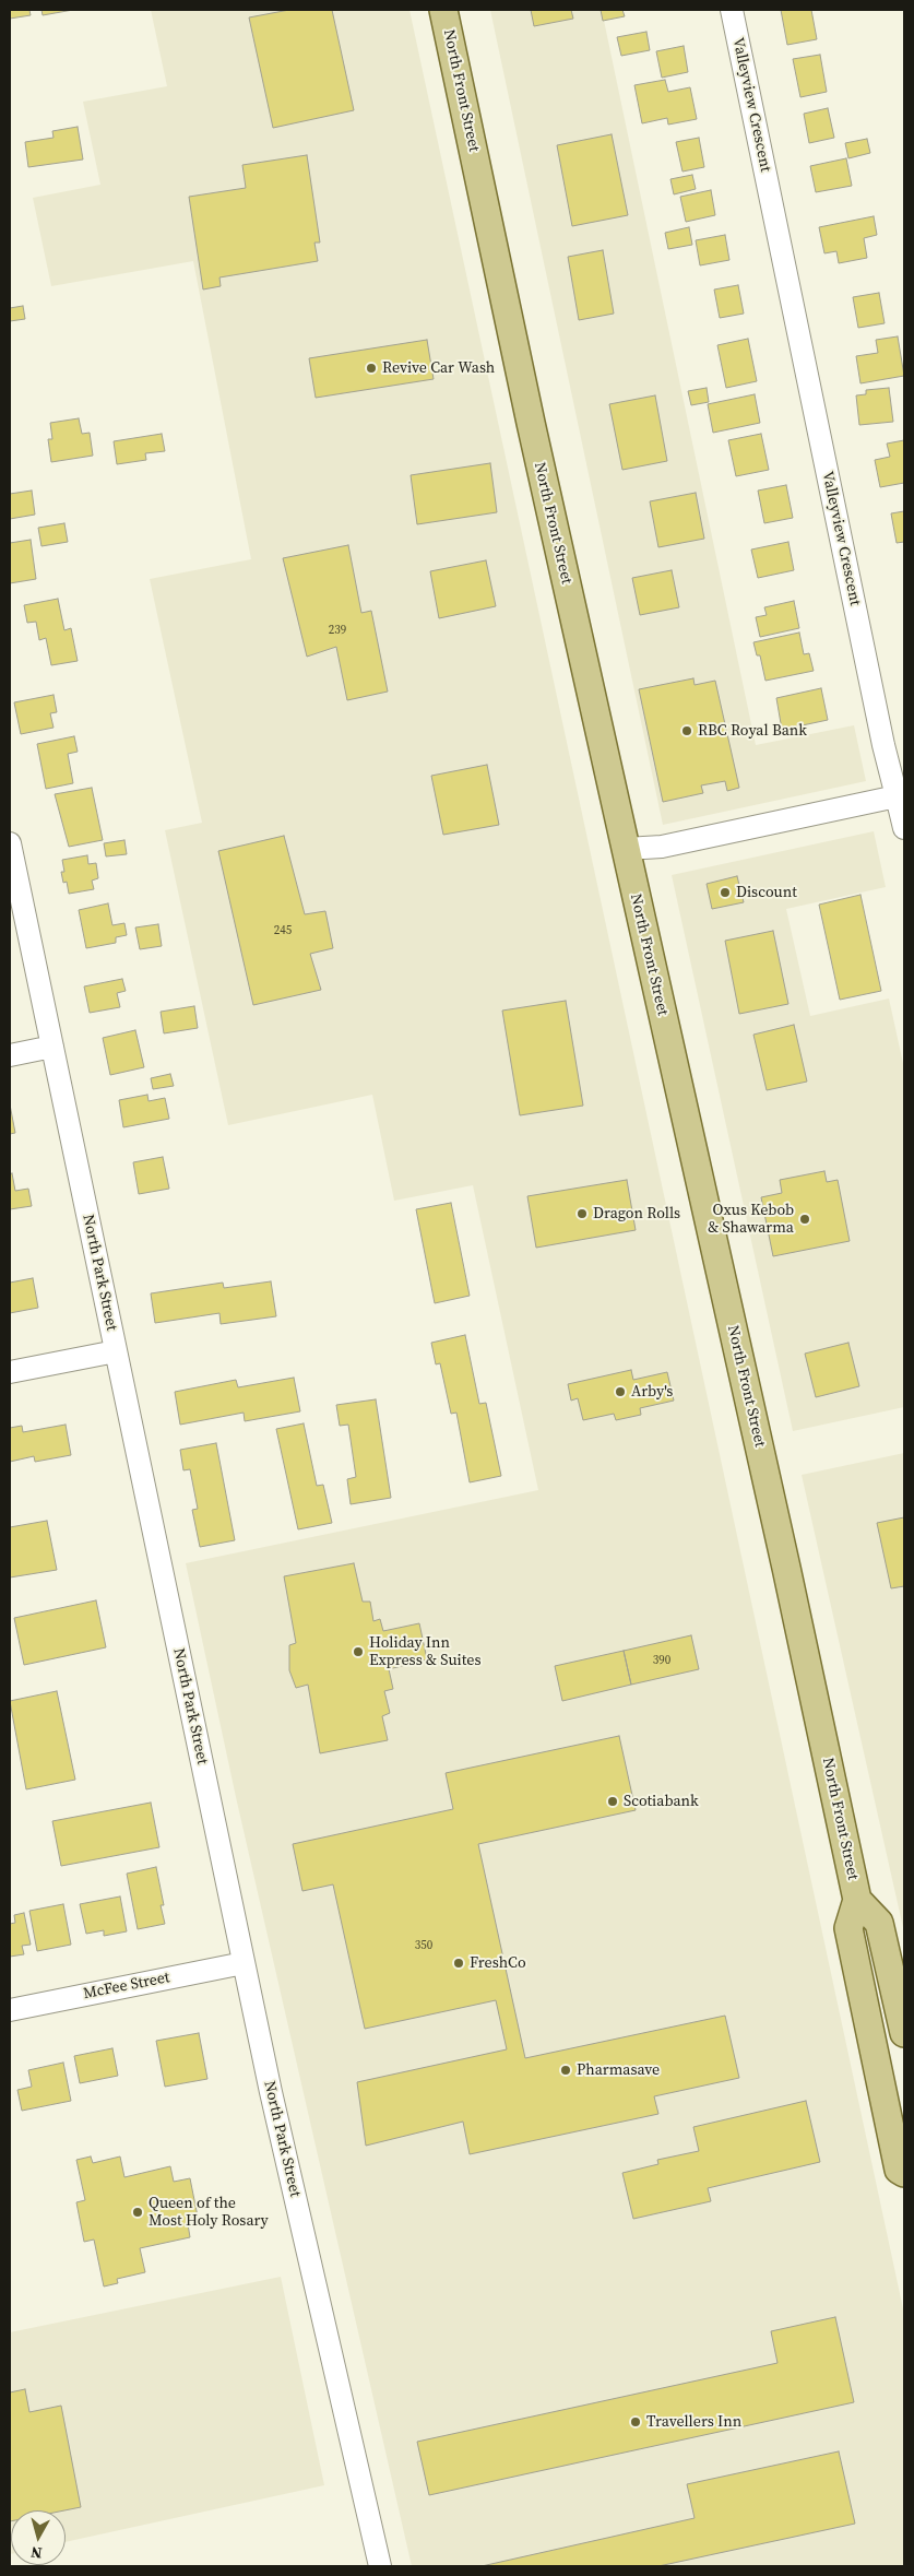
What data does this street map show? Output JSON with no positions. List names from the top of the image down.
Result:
{
  "streets": {
    "main road": ["North Front Street"],
    "street": ["Valleyview Crescent", "North Park Street", "McFee Street"]
  },
  "crossings": [
    ["North Park Street", "McFee Street"]
  ],
  "places": [
    "Revive Car Wash",
    "RBC Royal Bank",
    "Discount",
    "Dragon Rolls",
    "Oxus Kebob & Shawarma",
    "Arby's",
    "Holiday Inn Express & Suites",
    "Scotiabank",
    "FreshCo",
    "Pharmasave",
    "Queen of the Most Holy Rosary",
    "Travellers Inn"
  ],
  "house_numbers": [
    "239",
    "245",
    "390",
    "350"
  ],
  "north": "bottom"
}
